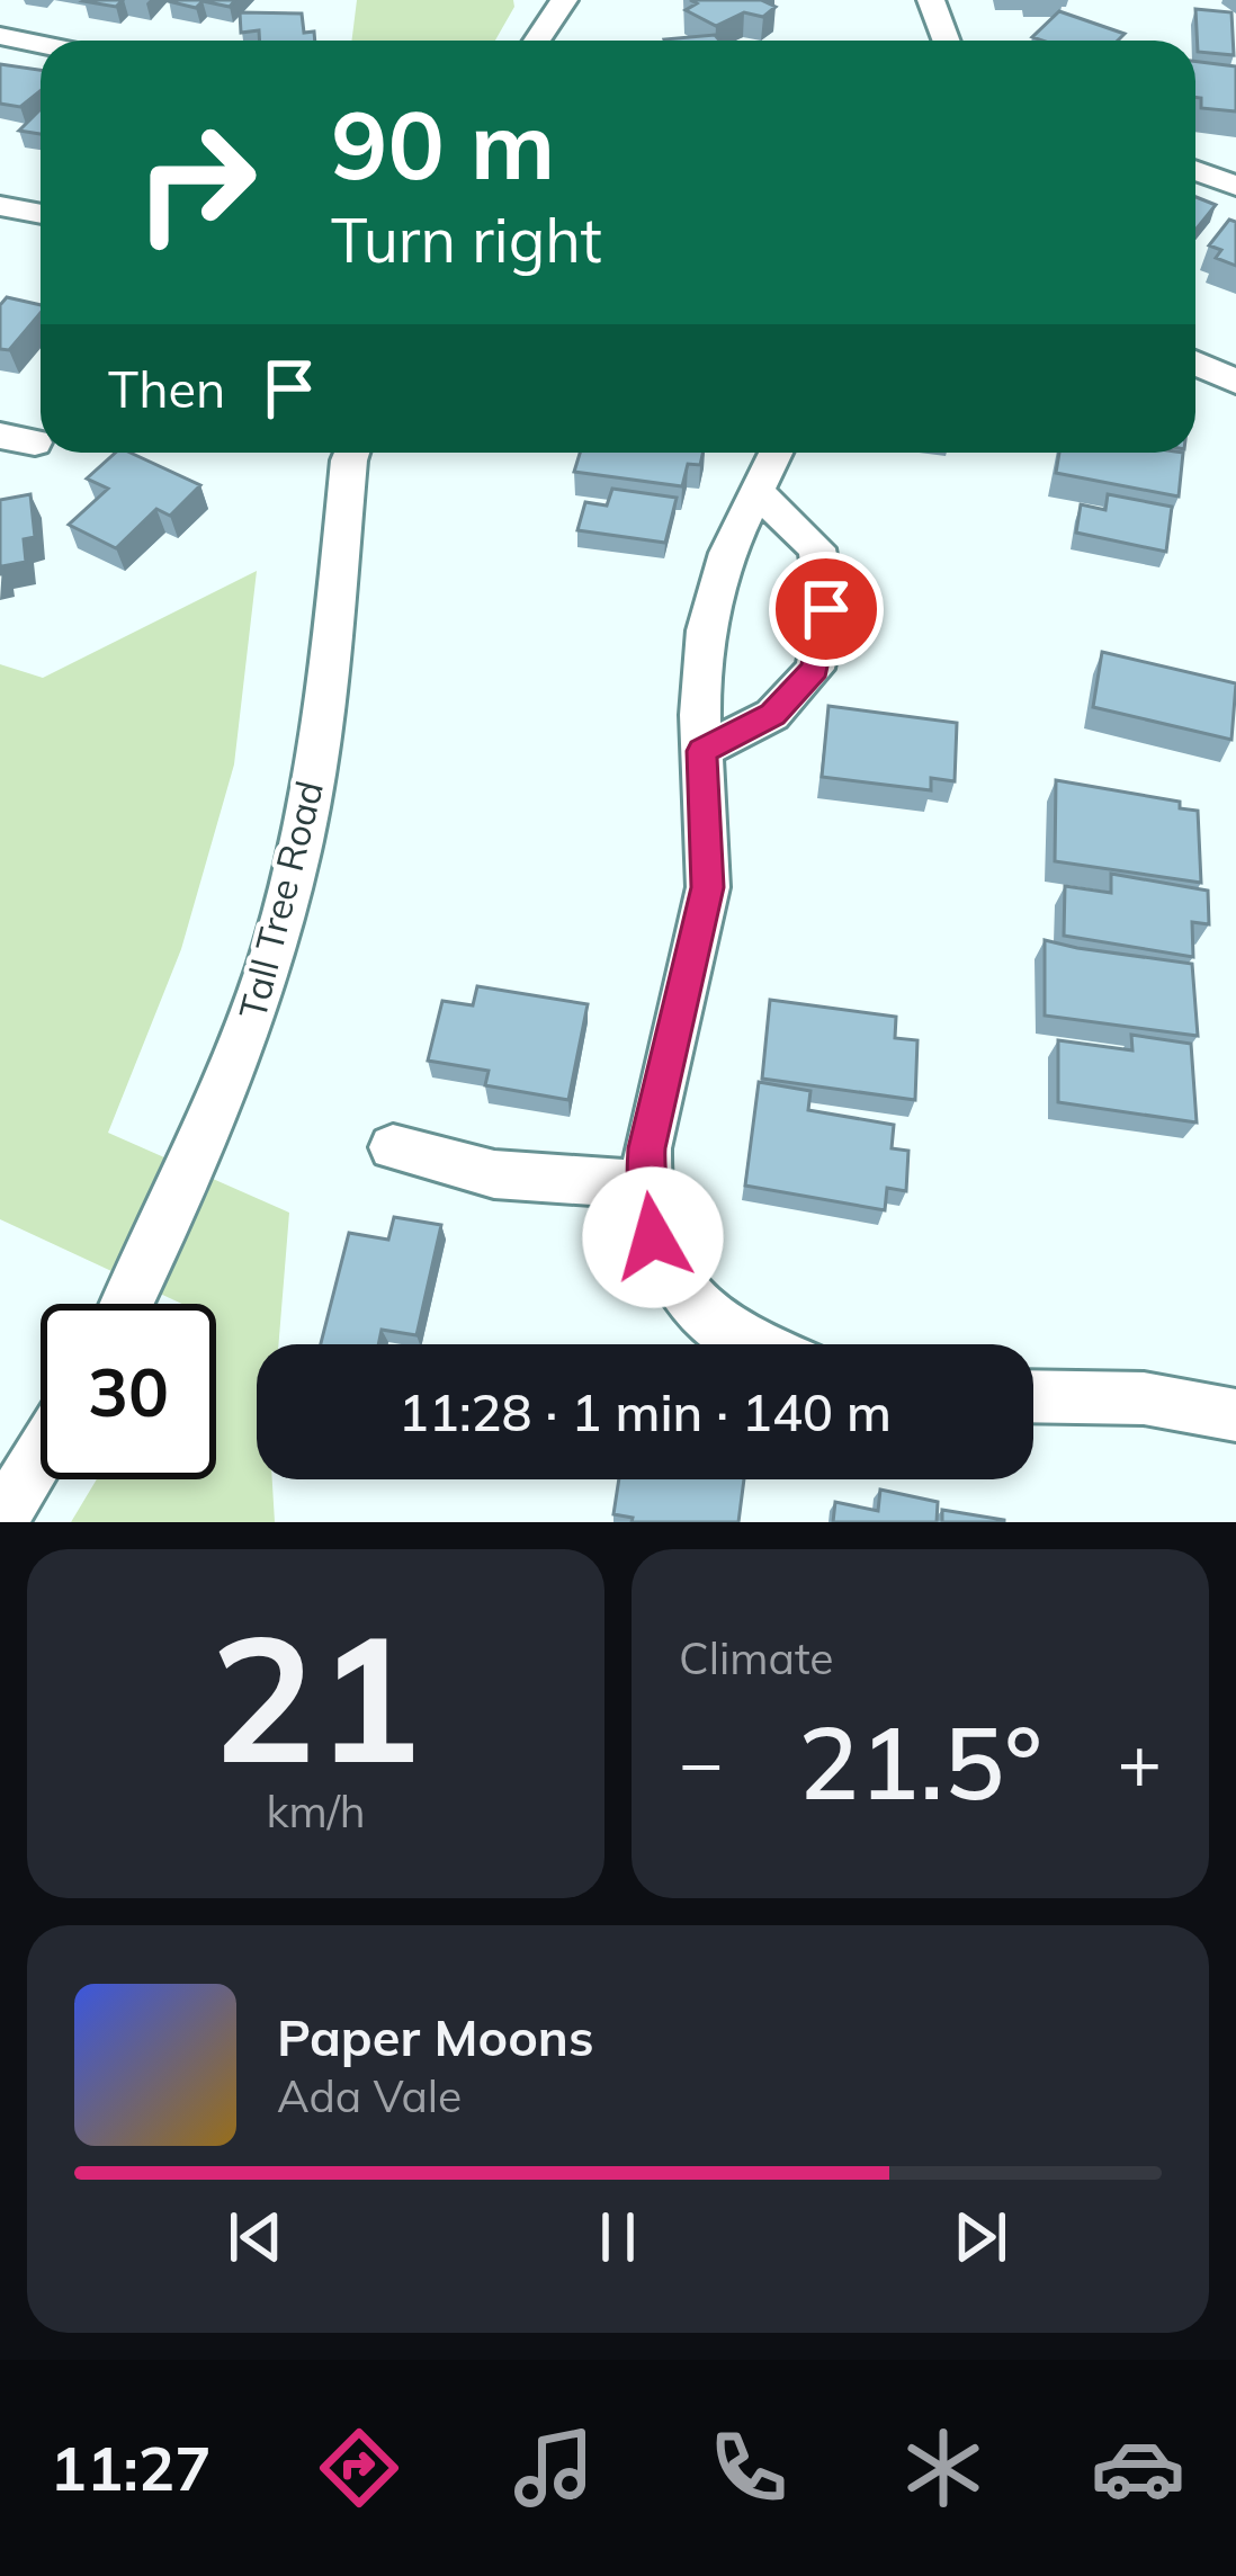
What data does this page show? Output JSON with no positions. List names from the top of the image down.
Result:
{
  "streets": {
    "street": ["Tall Tree Road"]
  },
  "page": {
    "turn": ["90 m", "Turn right"],
    "then": "Then",
    "limit": "30",
    "trip": "11:28 · 1 min · 140 m",
    "tile": [
      ["21", "km/h"],
      "Climate"
    ],
    "heat": ["−", "21.5°", "+"],
    "song": ["Paper Moons", "Ada Vale"],
    "tabs": "11:27"
  }
}
